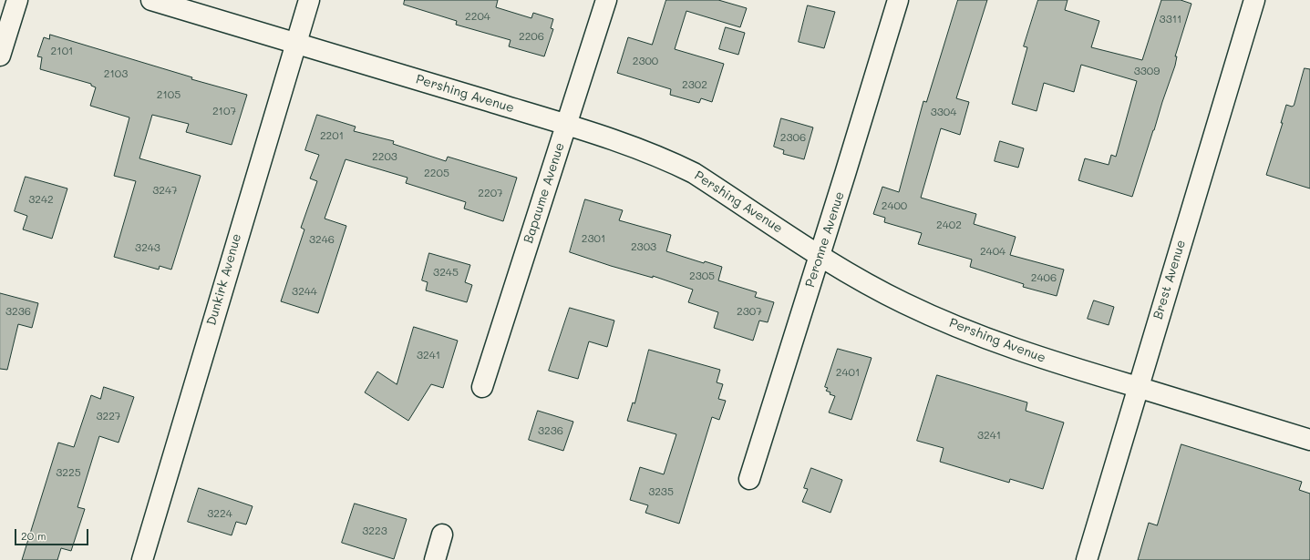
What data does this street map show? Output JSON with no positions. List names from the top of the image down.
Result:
{
  "streets": {
    "street": [
      "Pershing Avenue",
      "Bapaume Avenue",
      "Peronne Avenue",
      "Dunkirk Avenue",
      "Brest Avenue"
    ]
  },
  "crossings": [
    ["Pershing Avenue", "Bapaume Avenue"],
    ["Pershing Avenue", "Peronne Avenue"],
    ["Pershing Avenue", "Dunkirk Avenue"],
    ["Pershing Avenue", "Brest Avenue"]
  ],
  "house_numbers": [
    "2204",
    "3311",
    "2206",
    "2101",
    "2300",
    "3309",
    "2103",
    "2302",
    "2105",
    "2107",
    "3304",
    "2201",
    "2306",
    "2203",
    "2205",
    "3247",
    "2207",
    "3242",
    "2400",
    "2402",
    "2301",
    "3246",
    "2303",
    "3243",
    "2404",
    "3245",
    "2305",
    "2406",
    "3244",
    "3236",
    "2307",
    "3241",
    "2401",
    "3227",
    "3236",
    "3241",
    "3225",
    "3235",
    "3224",
    "3223"
  ],
  "scale_bar": "20 m"
}
